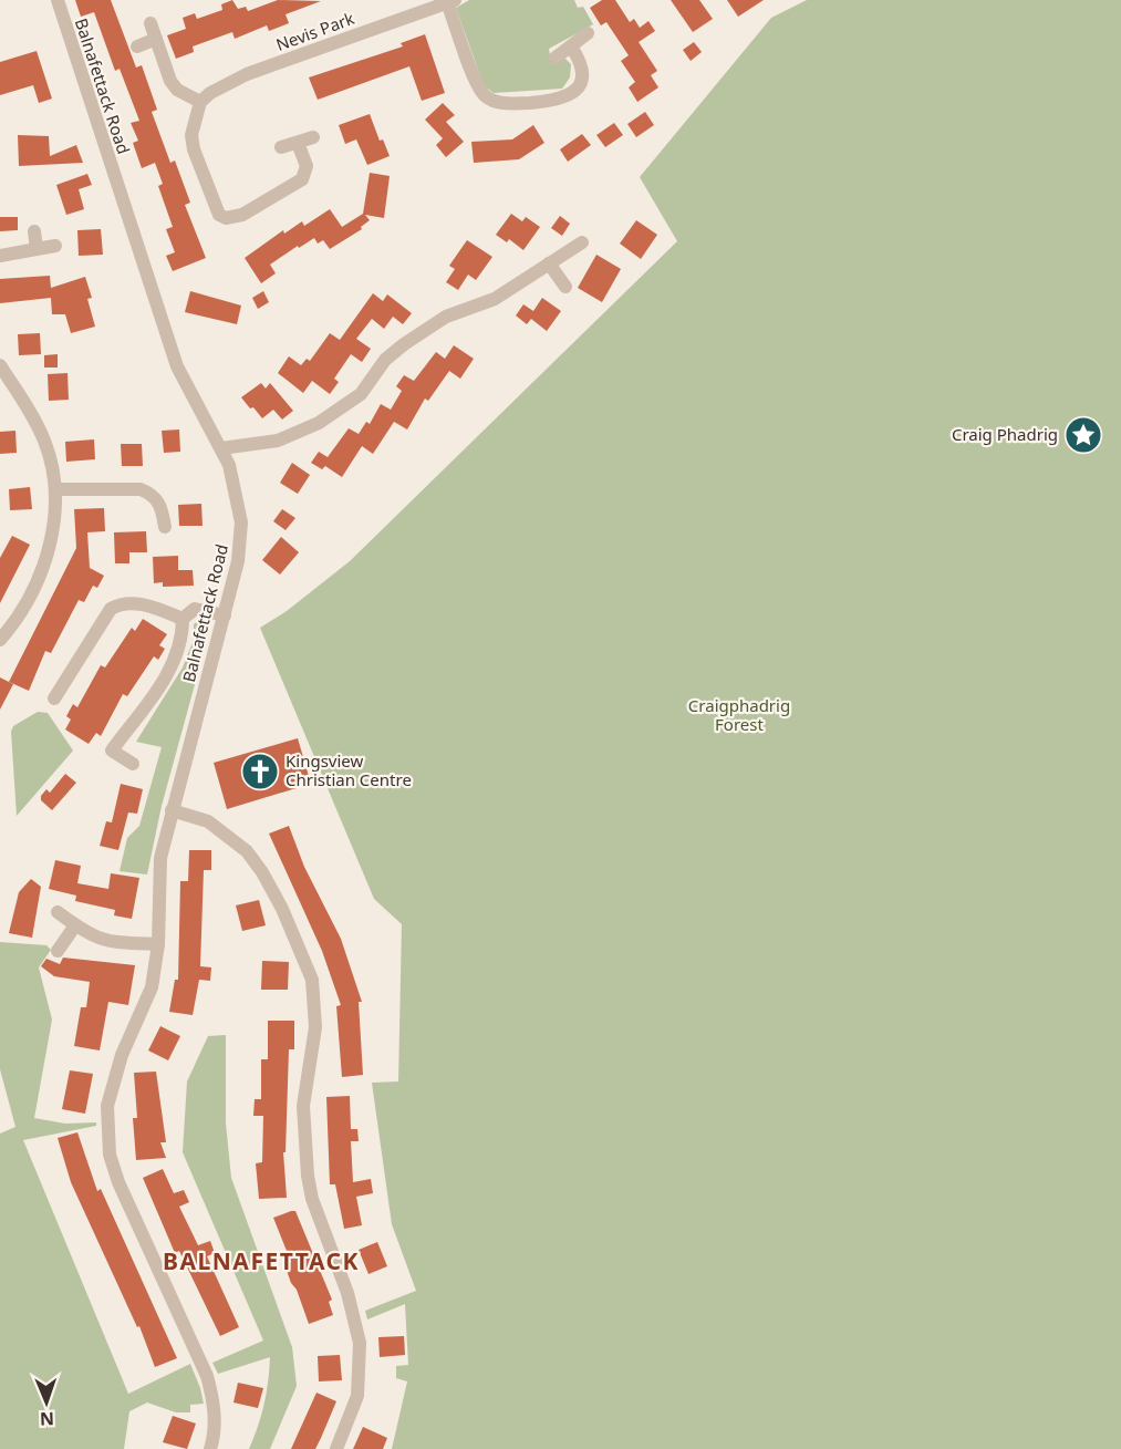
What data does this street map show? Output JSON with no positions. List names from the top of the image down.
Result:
{
  "streets": {
    "street": ["Nevis Park", "Balnafettack Road"]
  },
  "districts": ["BALNAFETTACK"],
  "parks": ["Craigphadrig Forest"],
  "places": {
    "place": ["Craig Phadrig"],
    "church": ["Kingsview Christian Centre"]
  },
  "north": "bottom"
}
